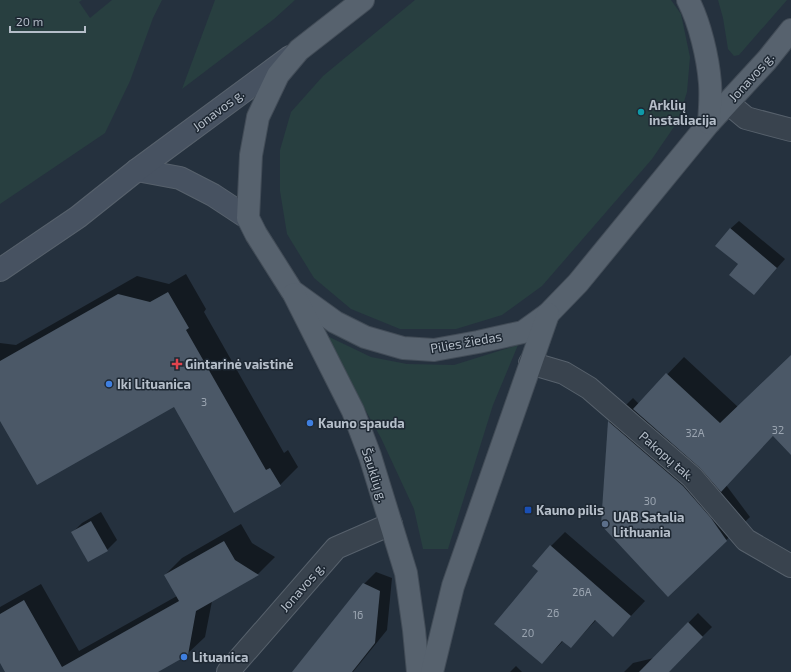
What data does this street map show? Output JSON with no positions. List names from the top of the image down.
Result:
{
  "streets": {
    "main road": ["Jonavos g.", "Pilies žiedas", "Šauklių g."],
    "street": ["Pakopų tak."]
  },
  "crossings": [
    ["Jonavos g.", "Pilies žiedas"],
    ["Jonavos g.", "Šauklių g."],
    ["Pilies žiedas", "Šauklių g."]
  ],
  "places": {
    "other": [
      "Arklių instaliacija",
      "Iki Lituanica",
      "Kauno spauda",
      "UAB Satalia Lithuania",
      "Lituanica"
    ],
    "health": ["Gintarinė vaistinė"],
    "transit": ["Kauno pilis"]
  },
  "house_numbers": [
    "3",
    "32",
    "32A",
    "30",
    "26A",
    "26",
    "16",
    "20"
  ],
  "scale_bar": "20 m"
}
